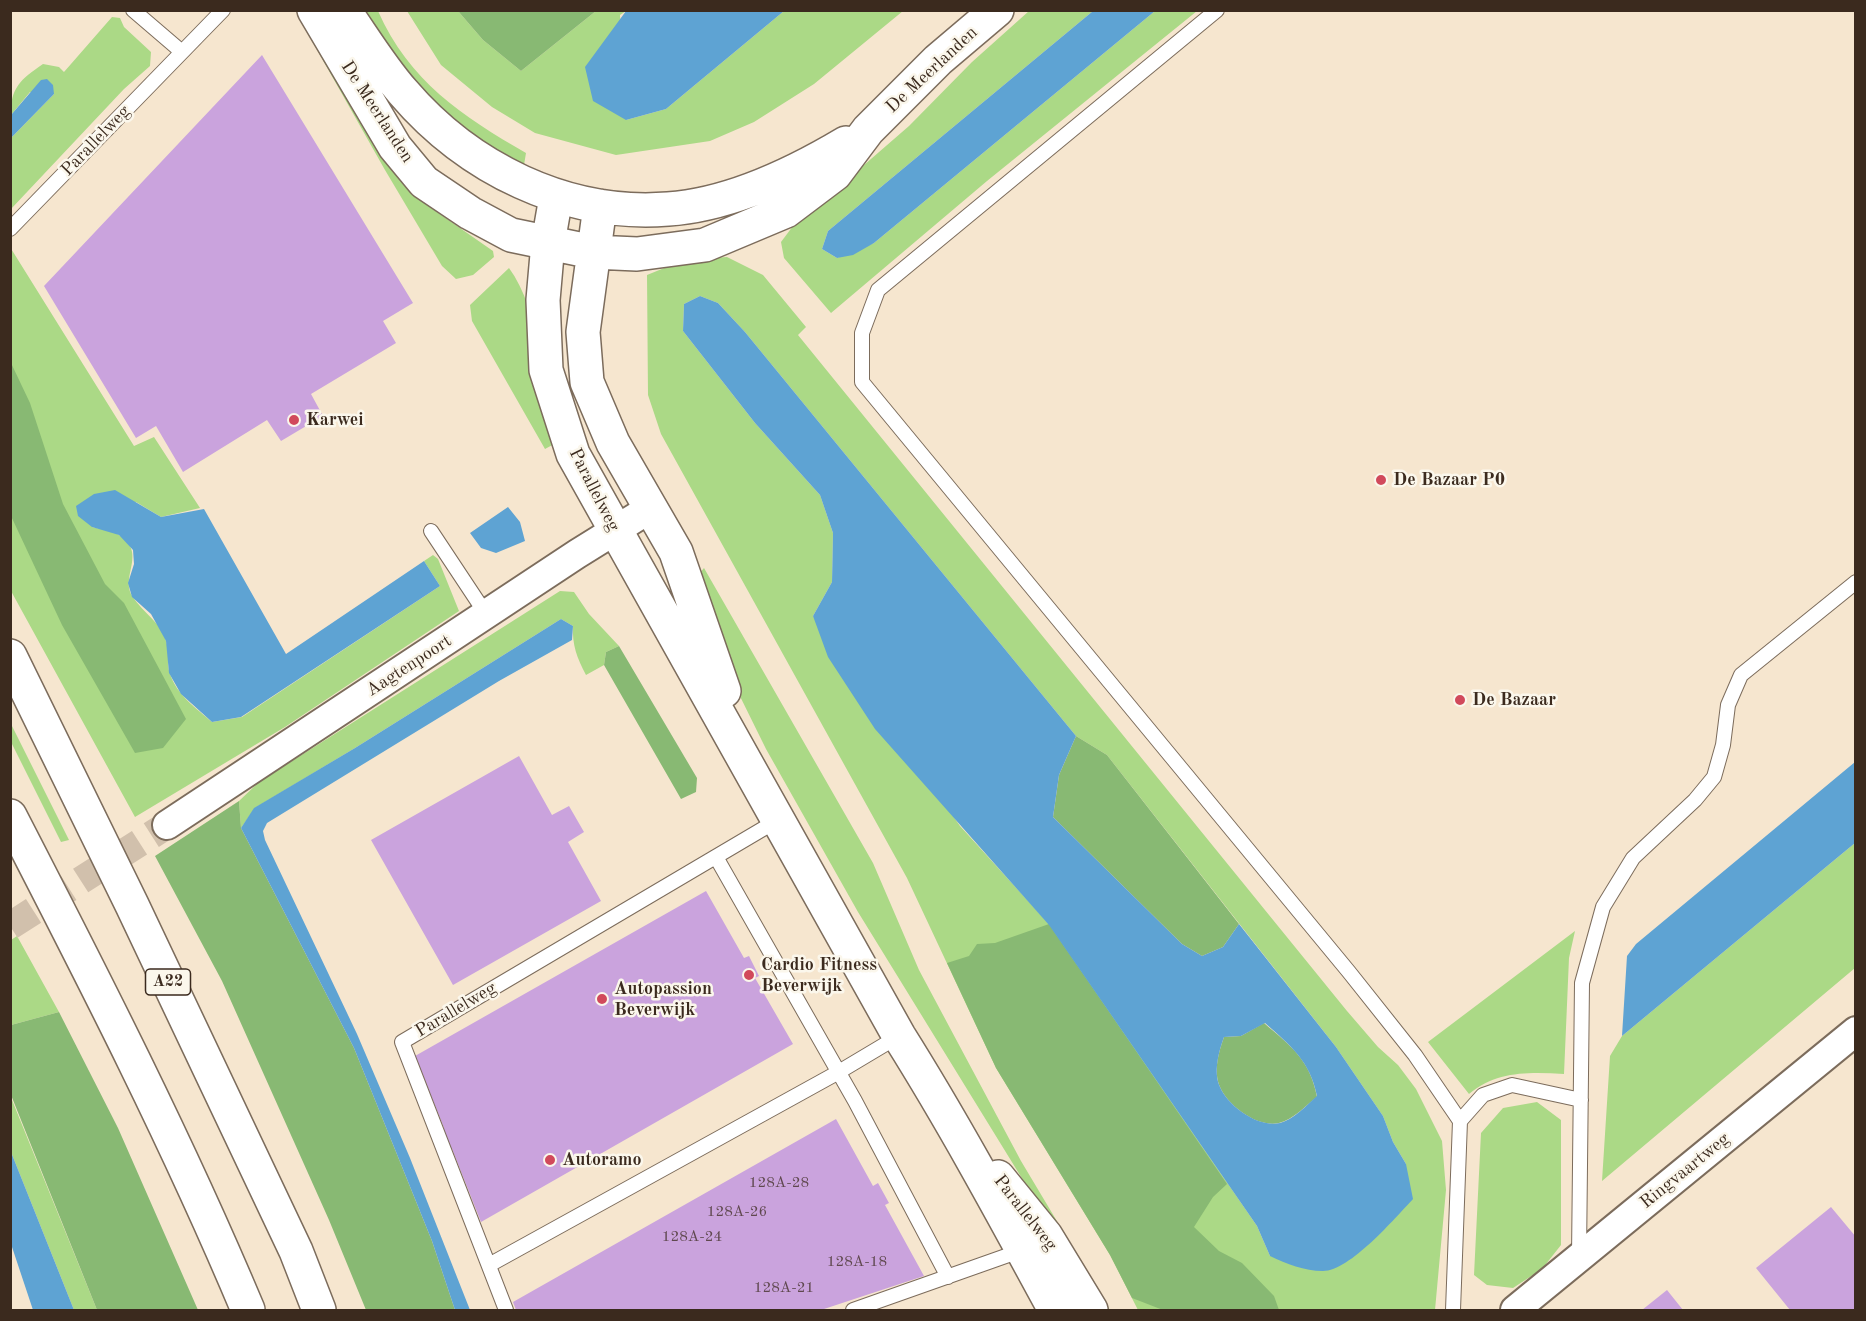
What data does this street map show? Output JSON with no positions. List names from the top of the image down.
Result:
{
  "streets": {
    "main road": ["De Meerlanden", "Parallelweg", "A22"],
    "street": ["Aagtenpoort", "Ringvaartweg"]
  },
  "crossings": [
    ["De Meerlanden", "Parallelweg"],
    ["Parallelweg", "Aagtenpoort"]
  ],
  "places": [
    "Karwei",
    "De Bazaar P0",
    "De Bazaar",
    "Cardio Fitness Beverwijk",
    "Autopassion Beverwijk",
    "Autoramo"
  ],
  "house_numbers": [
    "128A-28",
    "128A-26",
    "128A-24",
    "128A-18",
    "128A-21"
  ]
}
